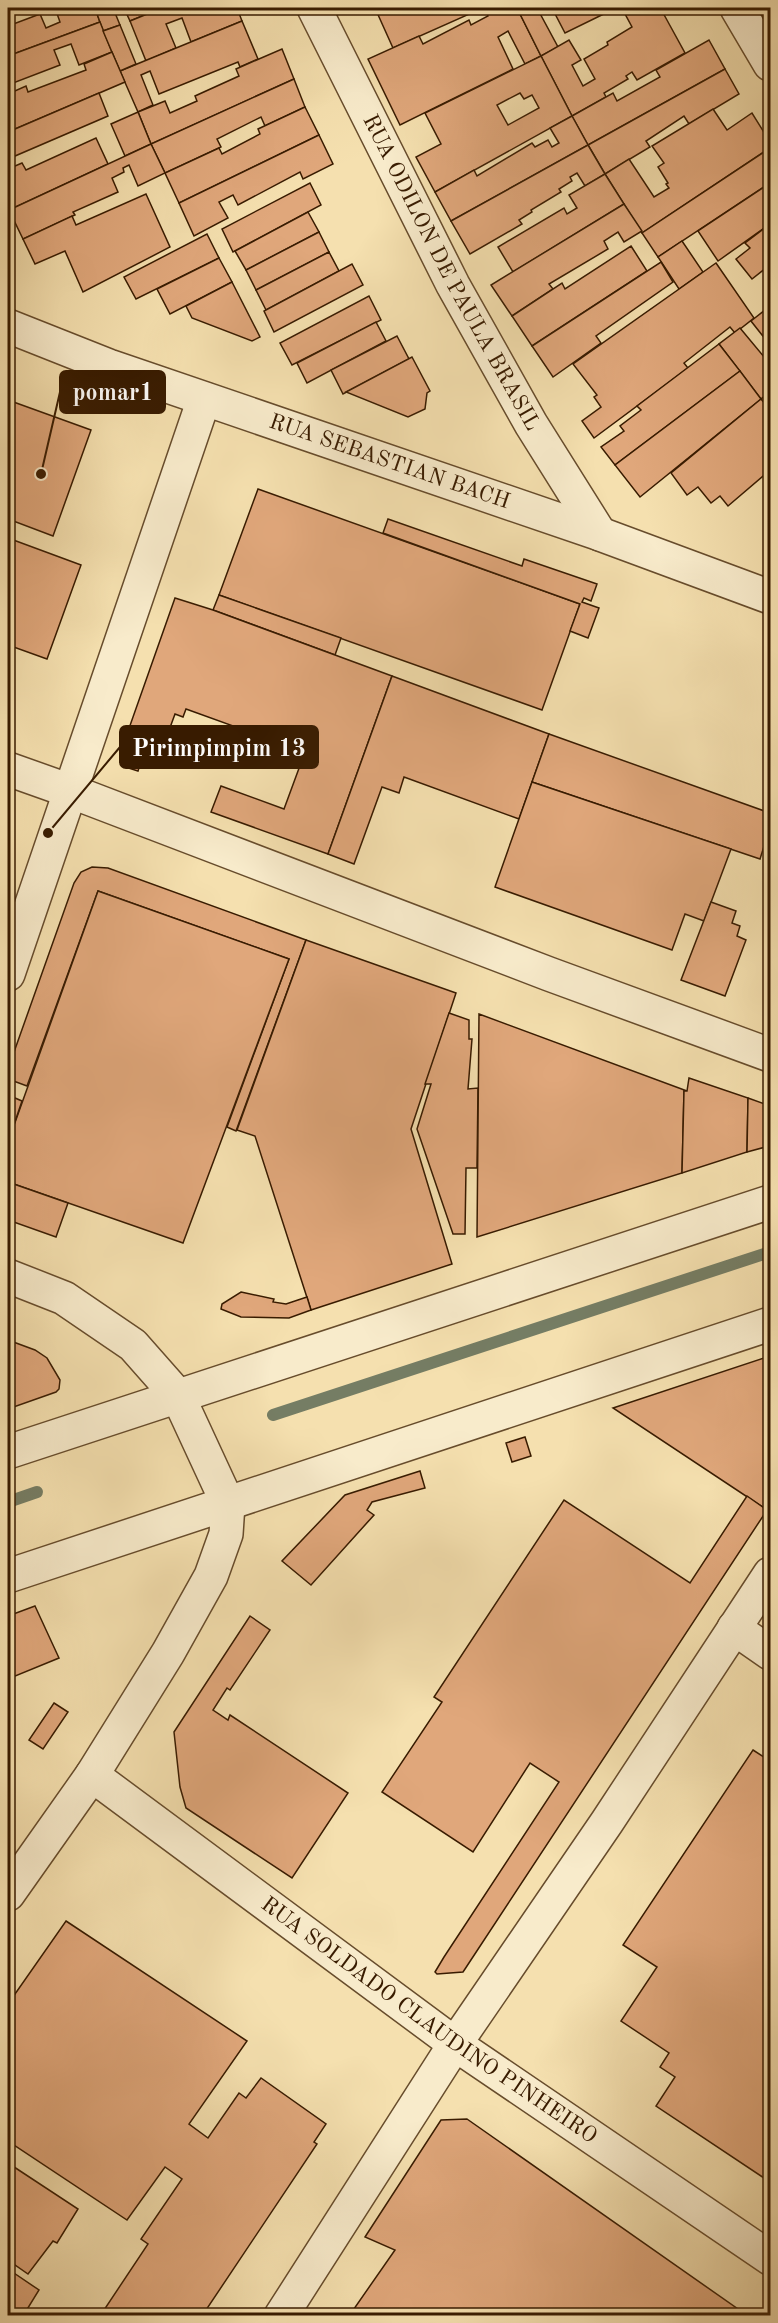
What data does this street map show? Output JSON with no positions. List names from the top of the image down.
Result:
{
  "streets": {
    "street": ["RUA ODILON DE PAULA BRASIL", "RUA SEBASTIAN BACH", "RUA SOLDADO CLAUDINO PINHEIRO"]
  },
  "crossings": [
    ["RUA ODILON DE PAULA BRASIL", "RUA SEBASTIAN BACH"]
  ],
  "places": ["pomar1", "Pirimpimpim 13"]
}
